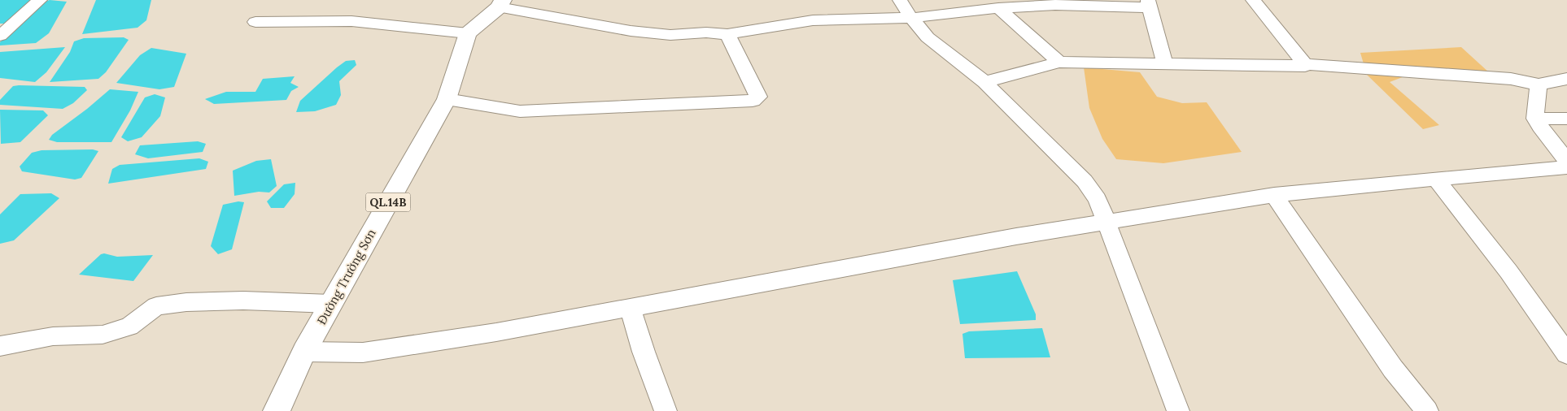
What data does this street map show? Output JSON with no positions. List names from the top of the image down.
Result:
{
  "streets": {
    "highway": ["QL.14B", "Đường Trường Sơn"]
  }
}
